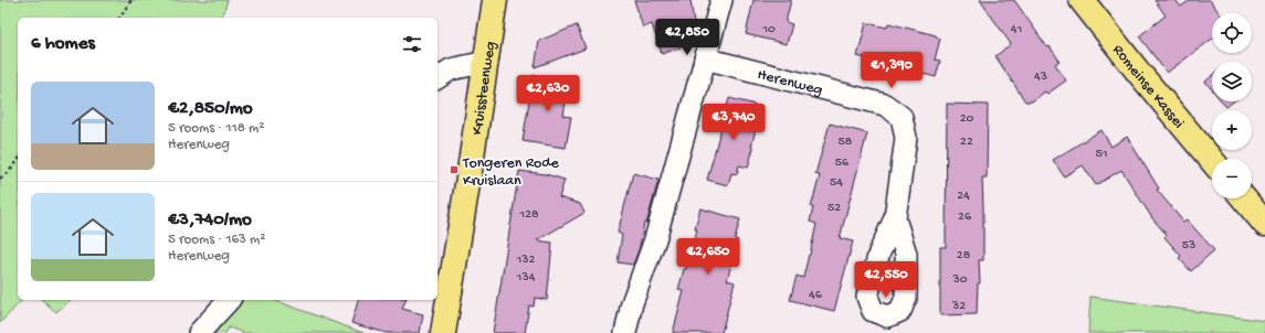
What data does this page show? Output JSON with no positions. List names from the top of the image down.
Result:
{
  "streets": {
    "main road": ["Romeinse Kassei", "Kruissteenweg"],
    "street": ["Herenweg"]
  },
  "places": {
    "transit": ["Tongeren Rode Kruislaan"]
  },
  "house_numbers": [
    "10",
    "41",
    "43",
    "20",
    "58",
    "22",
    "51",
    "56",
    "54",
    "24",
    "52",
    "128",
    "26",
    "53",
    "28",
    "132",
    "134",
    "30",
    "46",
    "32"
  ],
  "page": {
    "map_buttons": ["+", "−"],
    "heading": "6 homes",
    "price": [
      "€2,850",
      "€1,390",
      "€2,630",
      "€3,740",
      "€2,650",
      "€2,550"
    ],
    "list": [
      {
        "name": "€2,850/mo",
        "note": "5 rooms · 118 m² · Herenweg"
      },
      {
        "name": "€3,740/mo",
        "note": "5 rooms · 163 m² · Herenweg"
      }
    ]
  }
}
